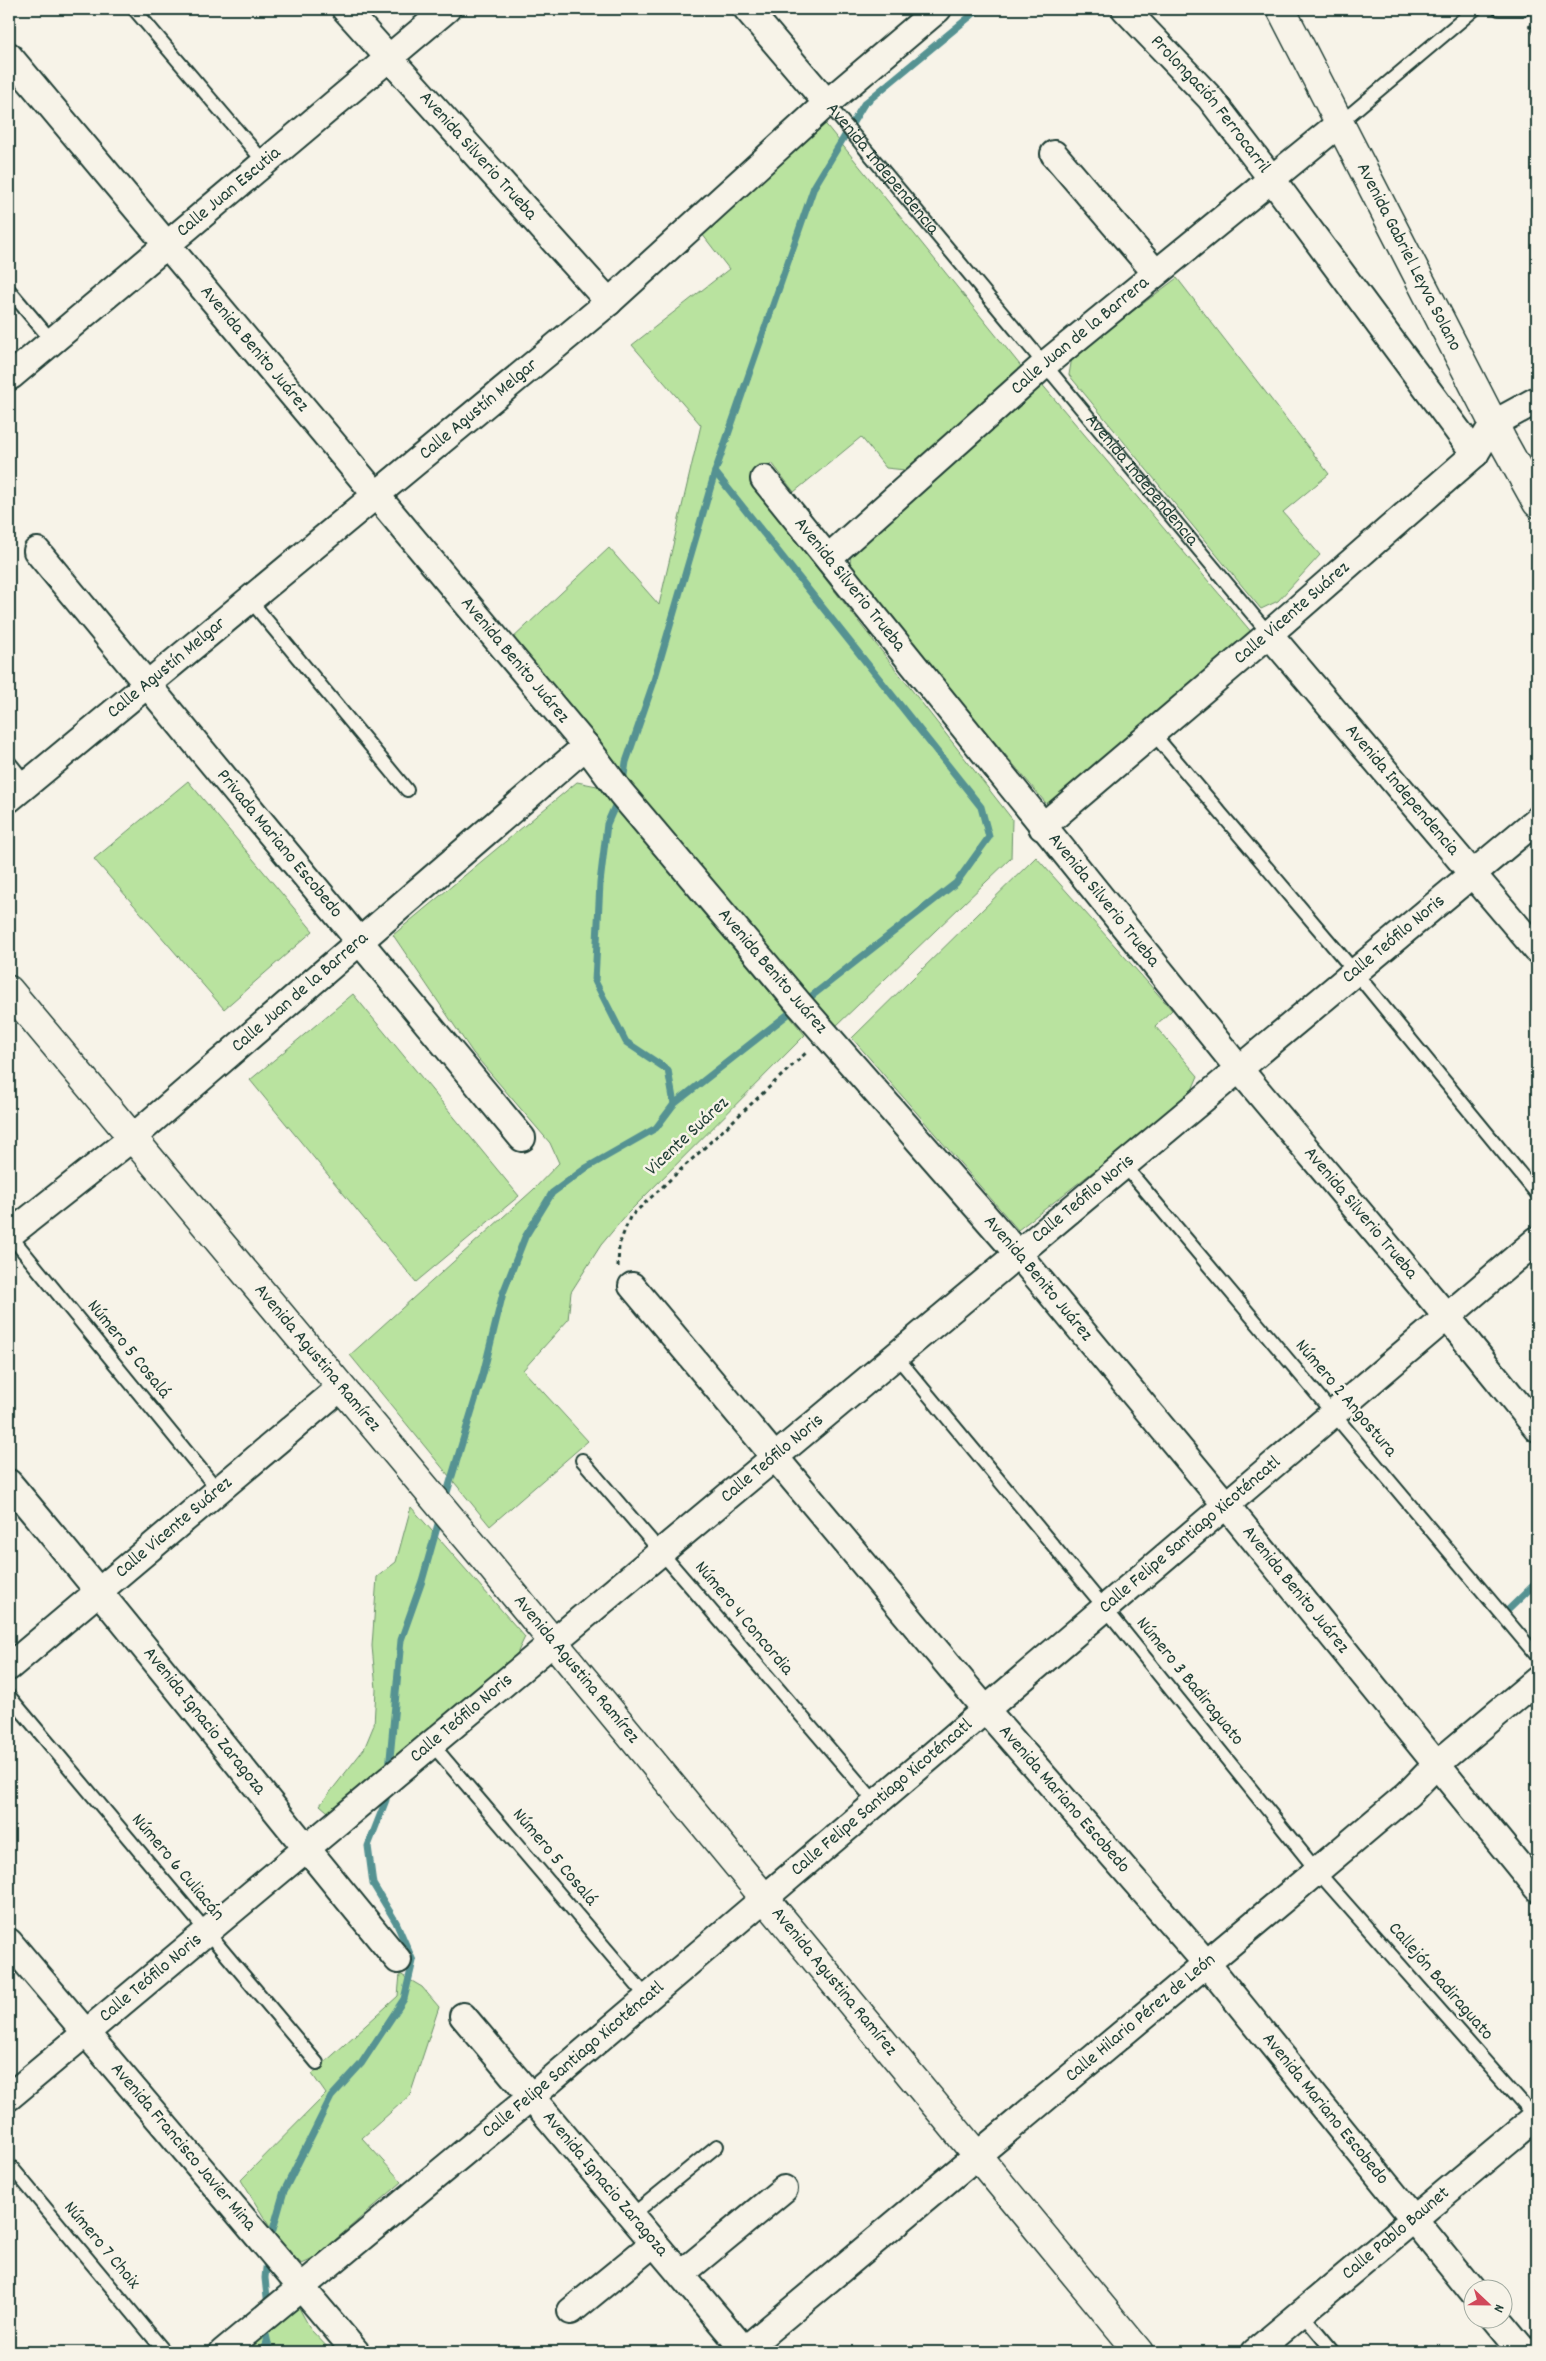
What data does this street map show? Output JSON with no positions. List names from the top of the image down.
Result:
{
  "streets": {
    "street": [
      "Prolongación Ferrocarril",
      "Avenida Silverio Trueba",
      "Avenida Independencia",
      "Calle Juan Escutia",
      "Avenida Gabriel Leyva Solano",
      "Calle Juan de la Barrera",
      "Avenida Benito Juárez",
      "Calle Agustín Melgar",
      "Calle Vicente Suárez",
      "Privada Mariano Escobedo",
      "Calle Teófilo Noris",
      "Avenida Agustina Ramírez",
      "Calle Felipe Santiago Xicoténcatl",
      "Avenida Ignacio Zaragoza",
      "Avenida Mariano Escobedo",
      "Calle Hilario Pérez de León",
      "Avenida Francisco Javier Mina",
      "Calle Pablo Baunet"
    ],
    "lane": [
      "Número 5 Cosalá",
      "Número 2 Angostura",
      "Número 4 Concordia",
      "Número 3 Badiraguato",
      "Número 6 Culiacán",
      "Callejón Badiraguato",
      "Número 7 Choix"
    ],
    "path": ["Vicente Suárez"]
  },
  "crossings": [
    ["Prolongación Ferrocarril", "Calle Juan de la Barrera"],
    ["Prolongación Ferrocarril", "Calle Vicente Suárez"],
    ["Avenida Silverio Trueba", "Calle Juan Escutia"],
    ["Avenida Silverio Trueba", "Calle Juan de la Barrera"],
    ["Avenida Silverio Trueba", "Calle Agustín Melgar"],
    ["Avenida Silverio Trueba", "Calle Vicente Suárez"],
    ["Avenida Silverio Trueba", "Calle Teófilo Noris"],
    ["Avenida Silverio Trueba", "Calle Felipe Santiago Xicoténcatl"],
    ["Avenida Independencia", "Calle Juan de la Barrera"],
    ["Avenida Independencia", "Calle Agustín Melgar"],
    ["Avenida Independencia", "Calle Vicente Suárez"],
    ["Avenida Independencia", "Calle Teófilo Noris"],
    ["Calle Juan Escutia", "Avenida Benito Juárez"],
    ["Avenida Gabriel Leyva Solano", "Calle Juan de la Barrera"],
    ["Avenida Gabriel Leyva Solano", "Calle Vicente Suárez"],
    ["Calle Juan de la Barrera", "Avenida Benito Juárez"],
    ["Calle Juan de la Barrera", "Privada Mariano Escobedo"],
    ["Calle Juan de la Barrera", "Número 5 Cosalá"],
    ["Calle Juan de la Barrera", "Avenida Agustina Ramírez"],
    ["Avenida Benito Juárez", "Calle Agustín Melgar"],
    ["Avenida Benito Juárez", "Calle Teófilo Noris"],
    ["Avenida Benito Juárez", "Vicente Suárez"],
    ["Avenida Benito Juárez", "Calle Felipe Santiago Xicoténcatl"],
    ["Avenida Benito Juárez", "Calle Hilario Pérez de León"],
    ["Calle Agustín Melgar", "Privada Mariano Escobedo"],
    ["Calle Vicente Suárez", "Número 5 Cosalá"],
    ["Calle Vicente Suárez", "Avenida Agustina Ramírez"],
    ["Calle Vicente Suárez", "Avenida Ignacio Zaragoza"],
    ["Calle Teófilo Noris", "Número 5 Cosalá"],
    ["Calle Teófilo Noris", "Avenida Agustina Ramírez"],
    ["Calle Teófilo Noris", "Número 2 Angostura"],
    ["Calle Teófilo Noris", "Número 4 Concordia"],
    ["Calle Teófilo Noris", "Número 3 Badiraguato"],
    ["Calle Teófilo Noris", "Avenida Ignacio Zaragoza"],
    ["Calle Teófilo Noris", "Avenida Mariano Escobedo"],
    ["Calle Teófilo Noris", "Número 6 Culiacán"],
    ["Calle Teófilo Noris", "Avenida Francisco Javier Mina"],
    ["Vicente Suárez", "Avenida Mariano Escobedo"],
    ["Número 5 Cosalá", "Calle Felipe Santiago Xicoténcatl"],
    ["Avenida Agustina Ramírez", "Calle Felipe Santiago Xicoténcatl"],
    ["Avenida Agustina Ramírez", "Calle Hilario Pérez de León"],
    ["Número 2 Angostura", "Calle Felipe Santiago Xicoténcatl"],
    ["Calle Felipe Santiago Xicoténcatl", "Número 4 Concordia"],
    ["Calle Felipe Santiago Xicoténcatl", "Número 3 Badiraguato"],
    ["Calle Felipe Santiago Xicoténcatl", "Avenida Ignacio Zaragoza"],
    ["Calle Felipe Santiago Xicoténcatl", "Avenida Mariano Escobedo"],
    ["Calle Felipe Santiago Xicoténcatl", "Avenida Francisco Javier Mina"],
    ["Número 3 Badiraguato", "Callejón Badiraguato"],
    ["Número 3 Badiraguato", "Calle Hilario Pérez de León"],
    ["Avenida Ignacio Zaragoza", "Calle Hilario Pérez de León"],
    ["Avenida Mariano Escobedo", "Calle Hilario Pérez de León"],
    ["Avenida Mariano Escobedo", "Calle Pablo Baunet"],
    ["Callejón Badiraguato", "Calle Hilario Pérez de León"],
    ["Callejón Badiraguato", "Calle Pablo Baunet"]
  ],
  "north": "right"
}
